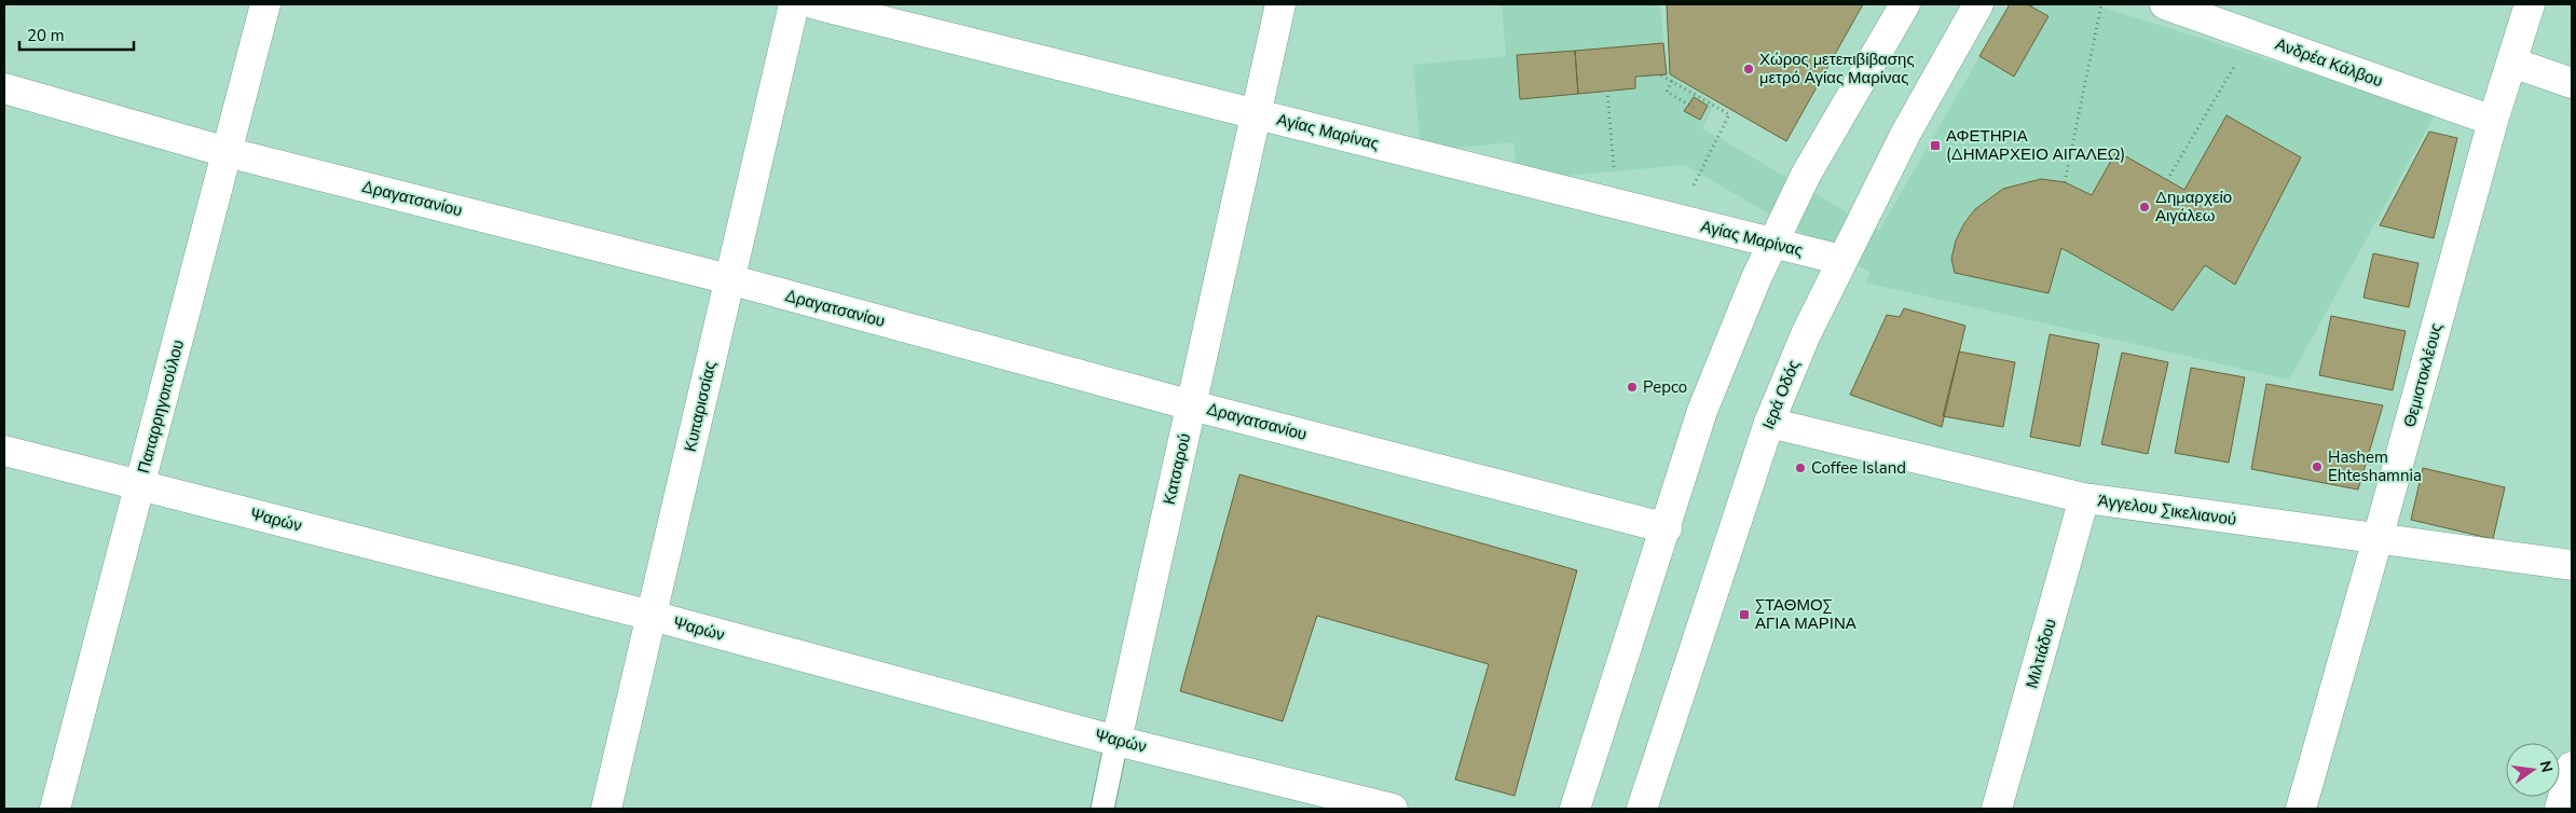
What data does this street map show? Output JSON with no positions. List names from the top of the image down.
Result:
{
  "streets": {
    "street": [
      "Ανδρέα Κάλβου",
      "Αγίας Μαρίνας",
      "Δραγατσανίου",
      "Θεμιστοκλέους",
      "Ιερά Οδός",
      "Παπαρρηγοπούλου",
      "Κυπαρισσίας",
      "Κατσαρού",
      "Άγγελου Σικελιανού",
      "Ψαρών",
      "Μιλτιάδου"
    ]
  },
  "crossings": [
    ["Ανδρέα Κάλβου", "Θεμιστοκλέους"],
    ["Αγίας Μαρίνας", "Ιερά Οδός"],
    ["Αγίας Μαρίνας", "Κατσαρού"],
    ["Δραγατσανίου", "Παπαρρηγοπούλου"],
    ["Δραγατσανίου", "Κυπαρισσίας"],
    ["Δραγατσανίου", "Κατσαρού"],
    ["Θεμιστοκλέους", "Άγγελου Σικελιανού"],
    ["Ιερά Οδός", "Άγγελου Σικελιανού"],
    ["Παπαρρηγοπούλου", "Ψαρών"],
    ["Κυπαρισσίας", "Ψαρών"],
    ["Κατσαρού", "Ψαρών"],
    ["Άγγελου Σικελιανού", "Μιλτιάδου"]
  ],
  "places": {
    "other": [
      "Χώρος μετεπιβίβασης μετρό Αγίας Μαρίνας",
      "Δημαρχείο Αιγάλεω",
      "Pepco",
      "Hashem Ehteshamnia",
      "Coffee Island"
    ],
    "transit": ["ΑΦΕΤΗΡΙΑ (ΔΗΜΑΡΧΕΙΟ ΑΙΓΑΛΕΩ)", "ΣΤΑΘΜΟΣ ΑΓΙΑ ΜΑΡΙΝΑ"]
  },
  "scale_bar": "20 m",
  "north": "right"
}
